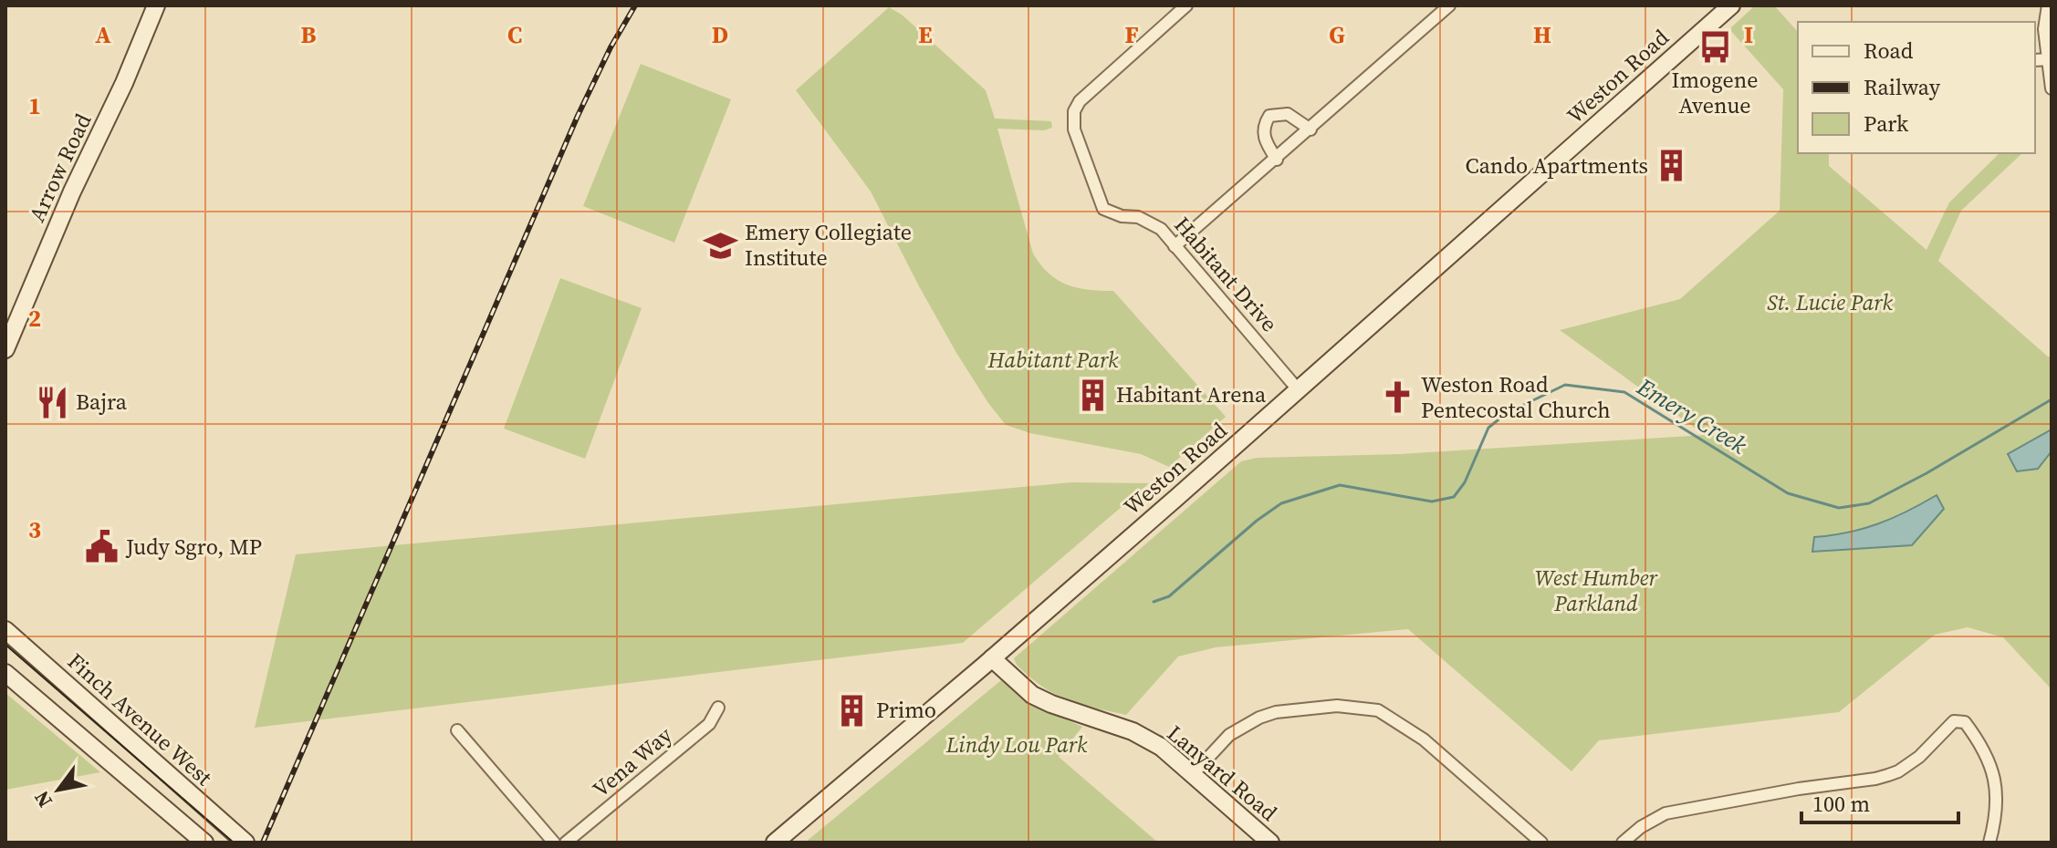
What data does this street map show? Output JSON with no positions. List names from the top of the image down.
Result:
{
  "streets": {
    "main road": [
      "Weston Road",
      "Arrow Road",
      "Finch Avenue West",
      "Lanyard Road"
    ],
    "street": ["Habitant Drive", "Vena Way"]
  },
  "crossings": [
    ["Weston Road", "Habitant Drive"],
    ["Weston Road", "Lanyard Road"]
  ],
  "water": ["Emery Creek"],
  "parks": [
    "St. Lucie Park",
    "Habitant Park",
    "West Humber Parkland",
    "Lindy Lou Park"
  ],
  "places": {
    "bus stop": ["Imogene Avenue"],
    "building": ["Cando Apartments", "Habitant Arena", "Primo"],
    "school or university": ["Emery Collegiate Institute"],
    "church": ["Weston Road Pentecostal Church"],
    "restaurant": ["Bajra"],
    "public building": ["Judy Sgro, MP"]
  },
  "legend": ["Road", "Railway", "Park"],
  "scale_bar": "100 m",
  "north": "bottom left",
  "grid": {
    "columns": [
      "A",
      "B",
      "C",
      "D",
      "E",
      "F",
      "G",
      "H",
      "I"
    ],
    "rows": ["1", "2", "3"]
  }
}
